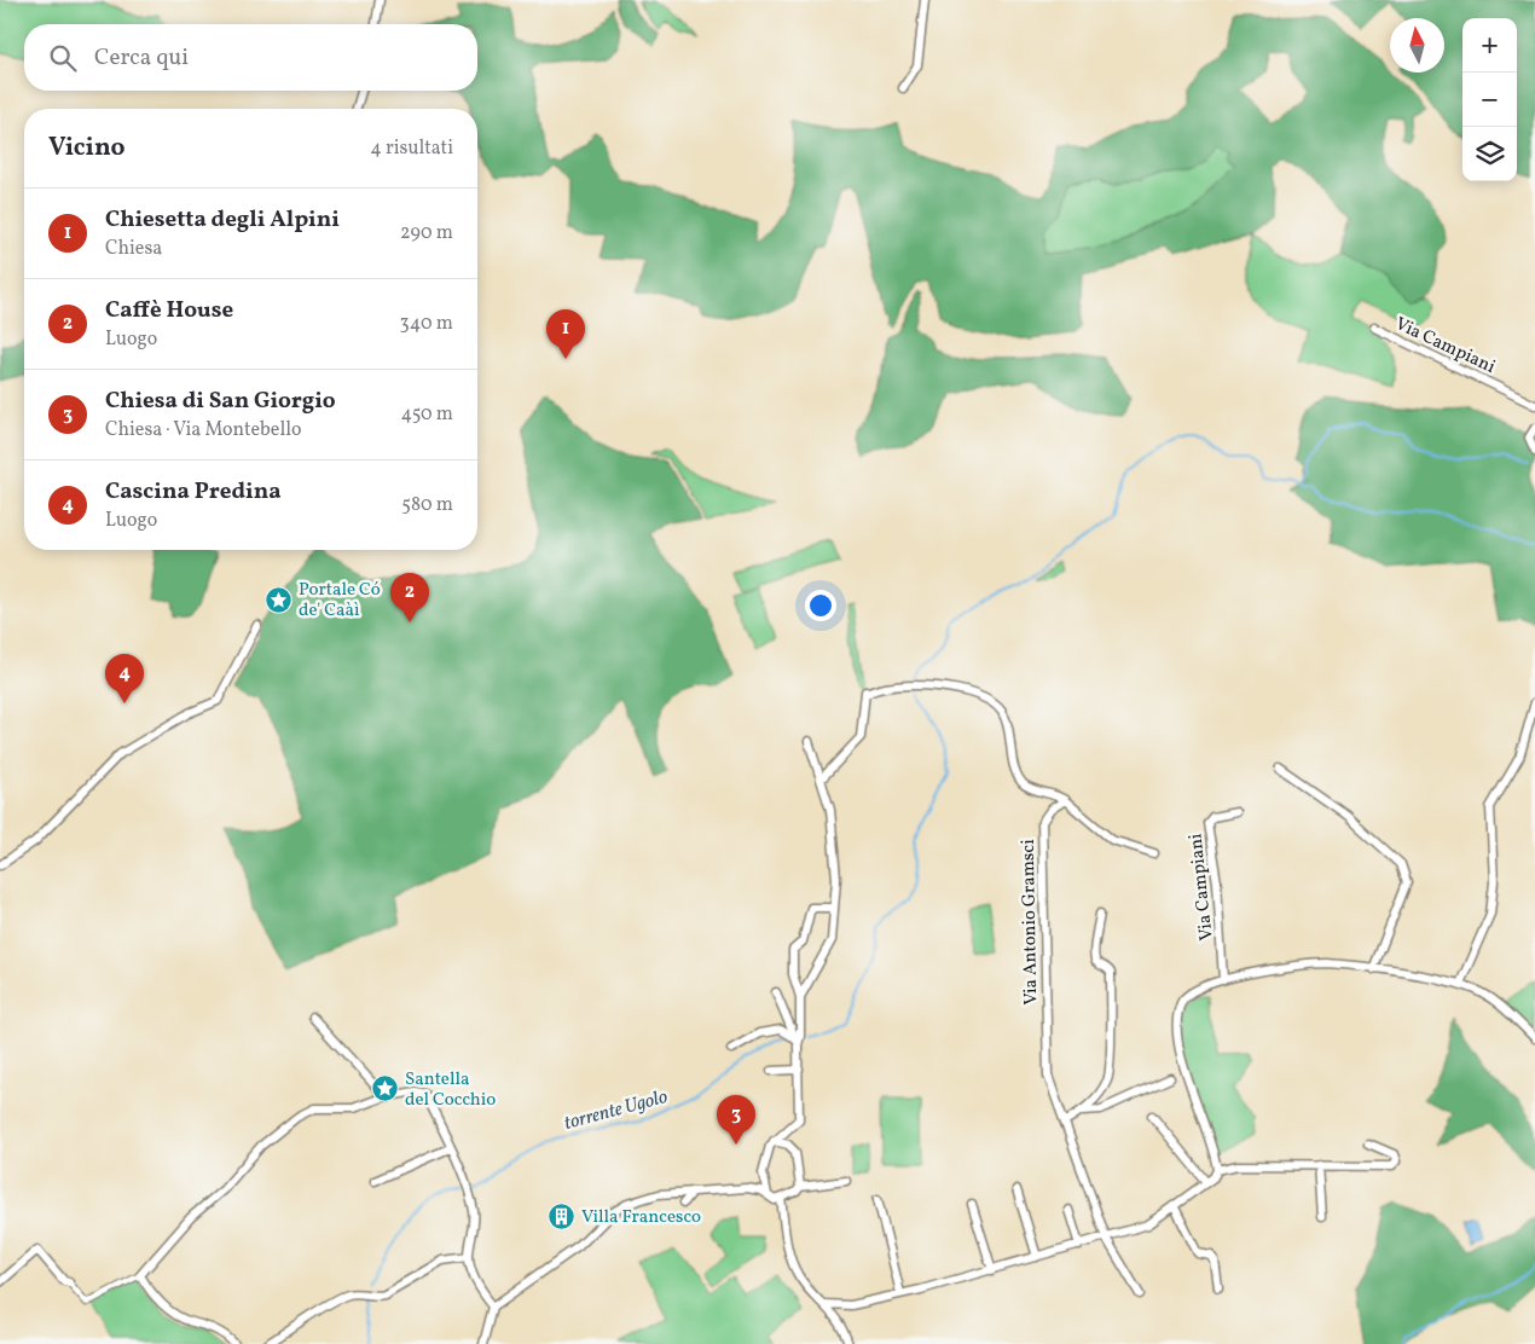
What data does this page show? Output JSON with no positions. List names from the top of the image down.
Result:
{
  "streets": {
    "street": ["Via Campiani", "Via Antonio Gramsci"]
  },
  "water": ["torrente Ugolo"],
  "places": {
    "place": ["Portale Có de' Caàì", "Santella del Cocchio"],
    "building": ["Villa Francesco"]
  },
  "north": "top",
  "page": {
    "map_buttons": ["+", "−"],
    "search": "Cerca qui",
    "heading": ["Vicino", "4 risultati"],
    "list": [
      {
        "mark": "1",
        "name": "Chiesetta degli Alpini",
        "note": "Chiesa",
        "value": "290 m"
      },
      {
        "mark": "2",
        "name": "Caffè House",
        "note": "Luogo",
        "value": "340 m"
      },
      {
        "mark": "3",
        "name": "Chiesa di San Giorgio",
        "note": "Chiesa · Via Montebello",
        "value": "450 m"
      },
      {
        "mark": "4",
        "name": "Cascina Predina",
        "note": "Luogo",
        "value": "580 m"
      }
    ],
    "pins": [
      "1",
      "2",
      "4",
      "3"
    ]
  }
}
